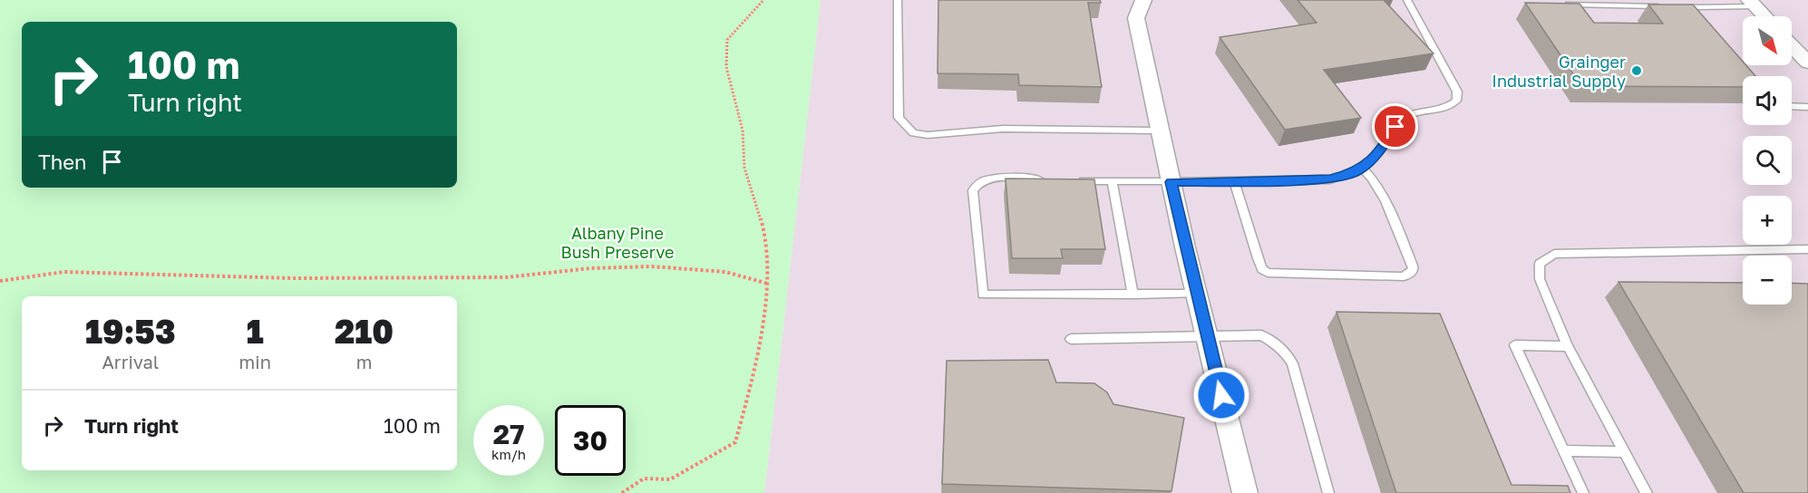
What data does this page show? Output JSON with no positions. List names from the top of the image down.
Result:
{
  "parks": ["Albany Pine Bush Preserve"],
  "places": ["Grainger Industrial Supply"],
  "north": "bottom right",
  "page": {
    "map_buttons": ["+", "−"],
    "turn": ["100 m", "Turn right"],
    "then": "Then",
    "eta": [
      "19:53",
      "Arrival",
      "1",
      "min",
      "210",
      "m"
    ],
    "list": [
      {
        "name": "Turn right",
        "value": "100 m"
      }
    ],
    "speed": "27 km/h",
    "limit": "30"
  }
}
